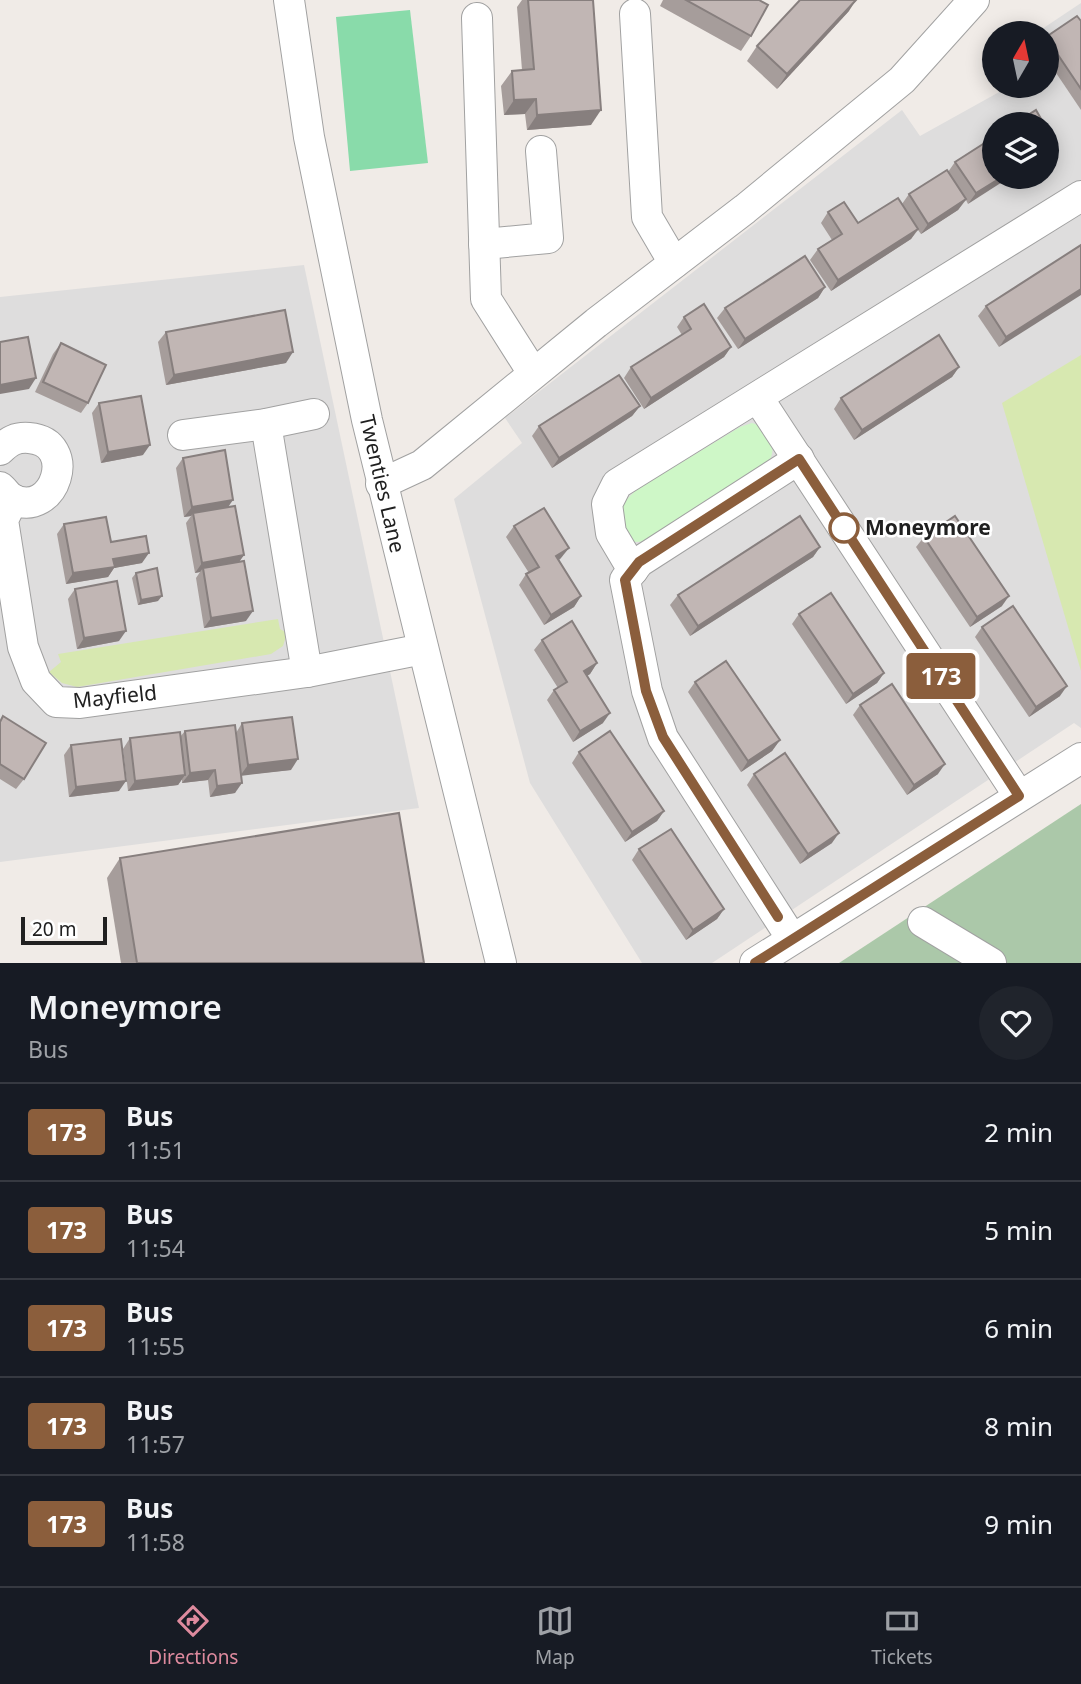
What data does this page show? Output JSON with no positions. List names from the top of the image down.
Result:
{
  "streets": {
    "street": ["Twenties Lane", "Mayfield"]
  },
  "crossings": [
    ["Twenties Lane", "Mayfield"]
  ],
  "places": ["Moneymore"],
  "lines": ["bus line 173"],
  "scale_bar": "20 m",
  "north": "top",
  "page": {
    "on_map": "173",
    "scale": "20 m",
    "heading": ["Moneymore", "Bus"],
    "list": [
      {
        "mark": "173",
        "name": "Bus",
        "note": "11:51",
        "value": "2 min"
      },
      {
        "mark": "173",
        "name": "Bus",
        "note": "11:54",
        "value": "5 min"
      },
      {
        "mark": "173",
        "name": "Bus",
        "note": "11:55",
        "value": "6 min"
      },
      {
        "mark": "173",
        "name": "Bus",
        "note": "11:57",
        "value": "8 min"
      },
      {
        "mark": "173",
        "name": "Bus",
        "note": "11:58",
        "value": "9 min"
      }
    ],
    "tabs": ["Directions", "Map", "Tickets"]
  }
}
